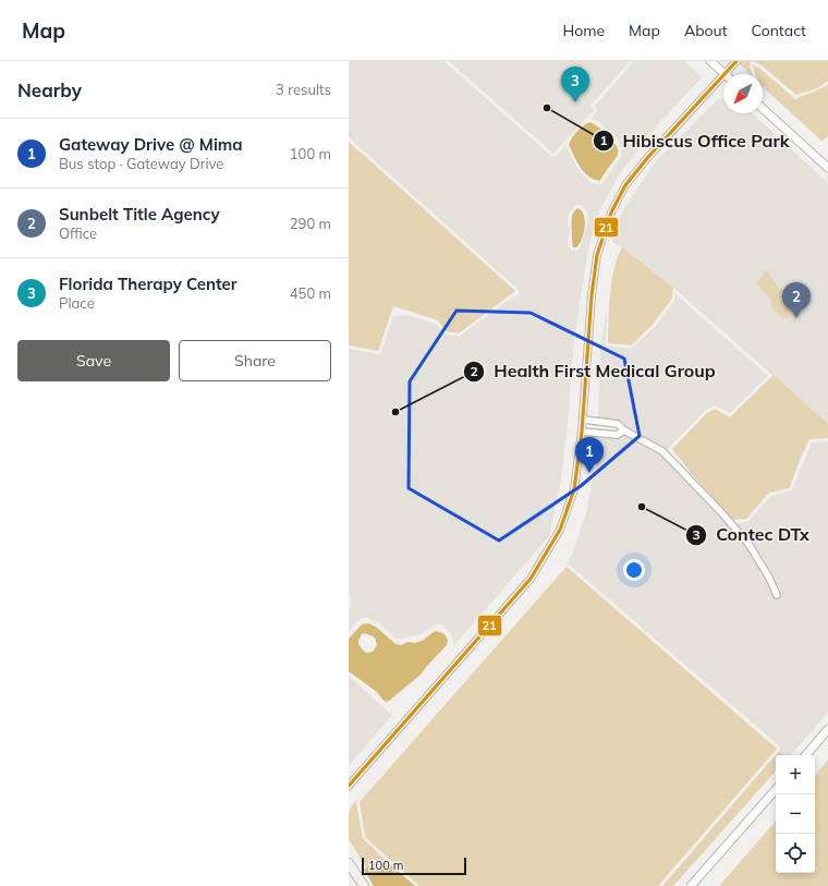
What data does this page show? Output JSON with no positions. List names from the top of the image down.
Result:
{
  "places": ["Hibiscus Office Park", "Health First Medical Group", "Contec DTx"],
  "lines": ["transit line 21"],
  "scale_bar": "100 m",
  "north": "bottom left",
  "page": {
    "header": "Map",
    "nav": [
      "Home",
      "Map",
      "About",
      "Contact"
    ],
    "heading": ["Nearby", "3 results"],
    "pins": ["3", "2", "1"],
    "list": [
      {
        "mark": "1",
        "name": "Gateway Drive @ Mima",
        "note": "Bus stop · Gateway Drive",
        "value": "100 m"
      },
      {
        "mark": "2",
        "name": "Sunbelt Title Agency",
        "note": "Office",
        "value": "290 m"
      },
      {
        "mark": "3",
        "name": "Florida Therapy Center",
        "note": "Place",
        "value": "450 m"
      }
    ],
    "buttons": ["Save", "Share"],
    "map_buttons": ["+", "−"],
    "scale": "100 m"
  }
}
